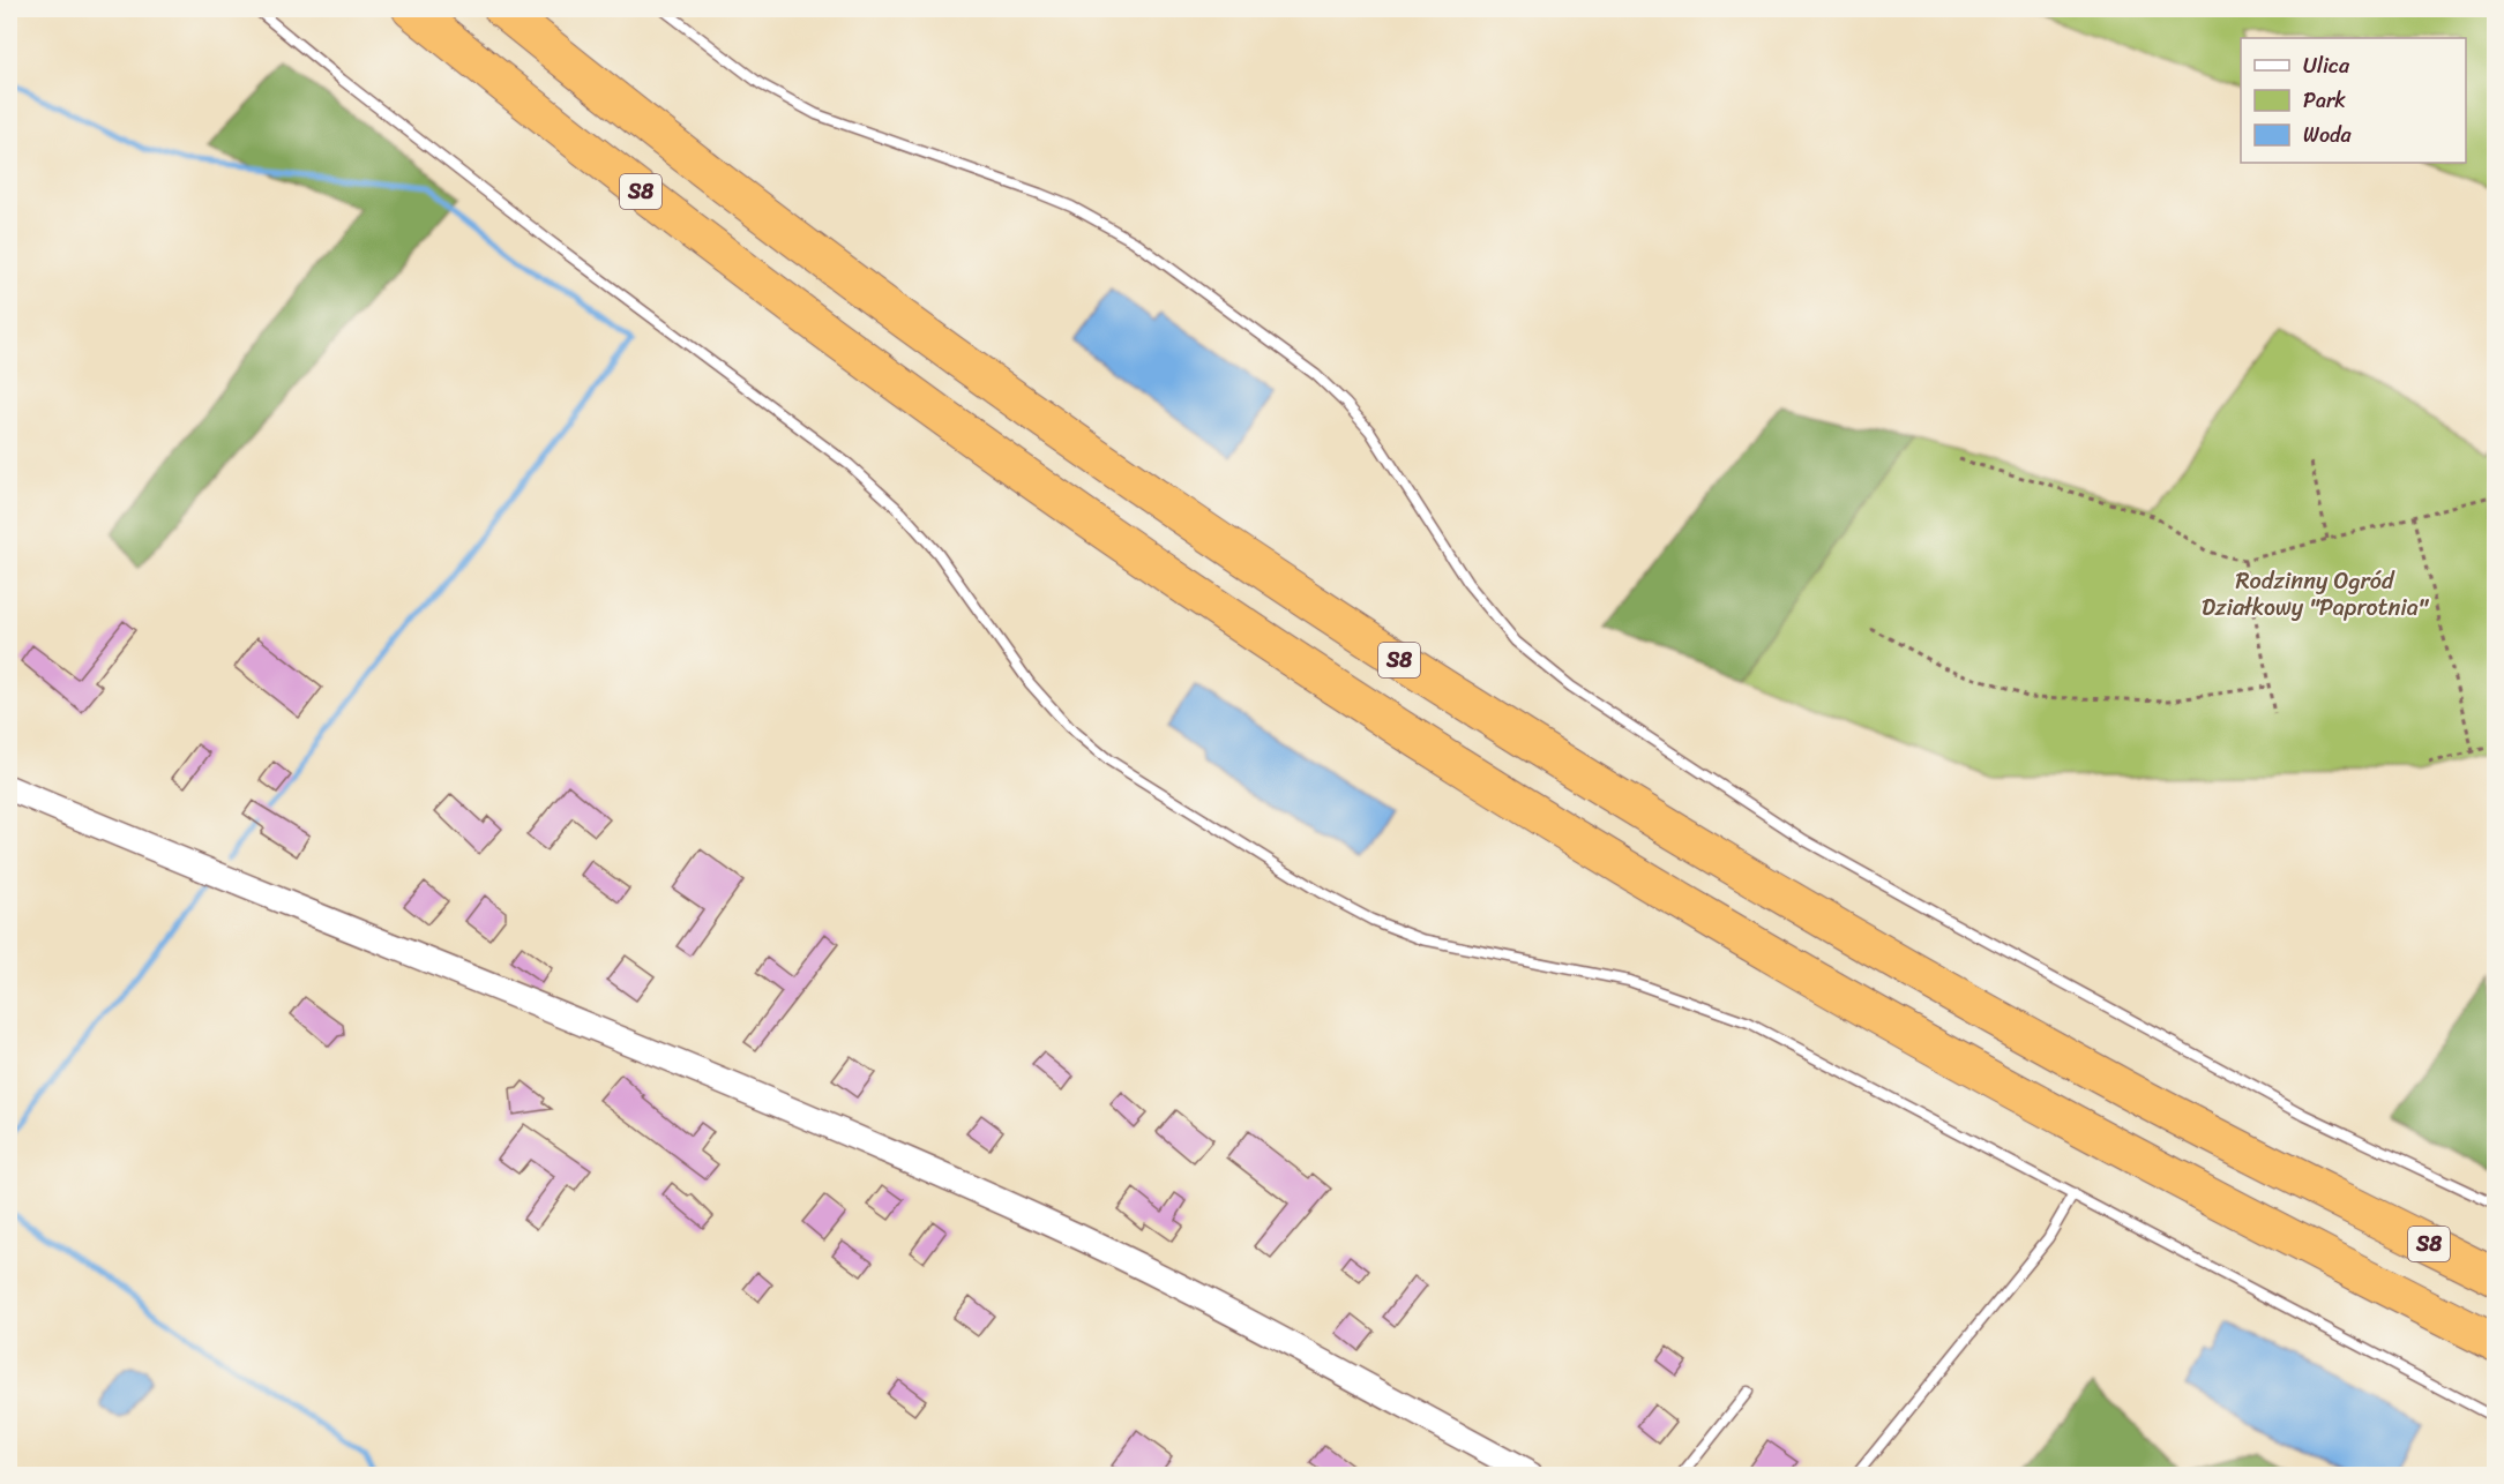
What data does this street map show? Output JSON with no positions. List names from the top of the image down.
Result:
{
  "streets": {
    "highway": ["S8"]
  },
  "parks": ["Rodzinny Ogród Działkowy \"Paprotnia\""],
  "legend": ["Ulica", "Park", "Woda"]
}
